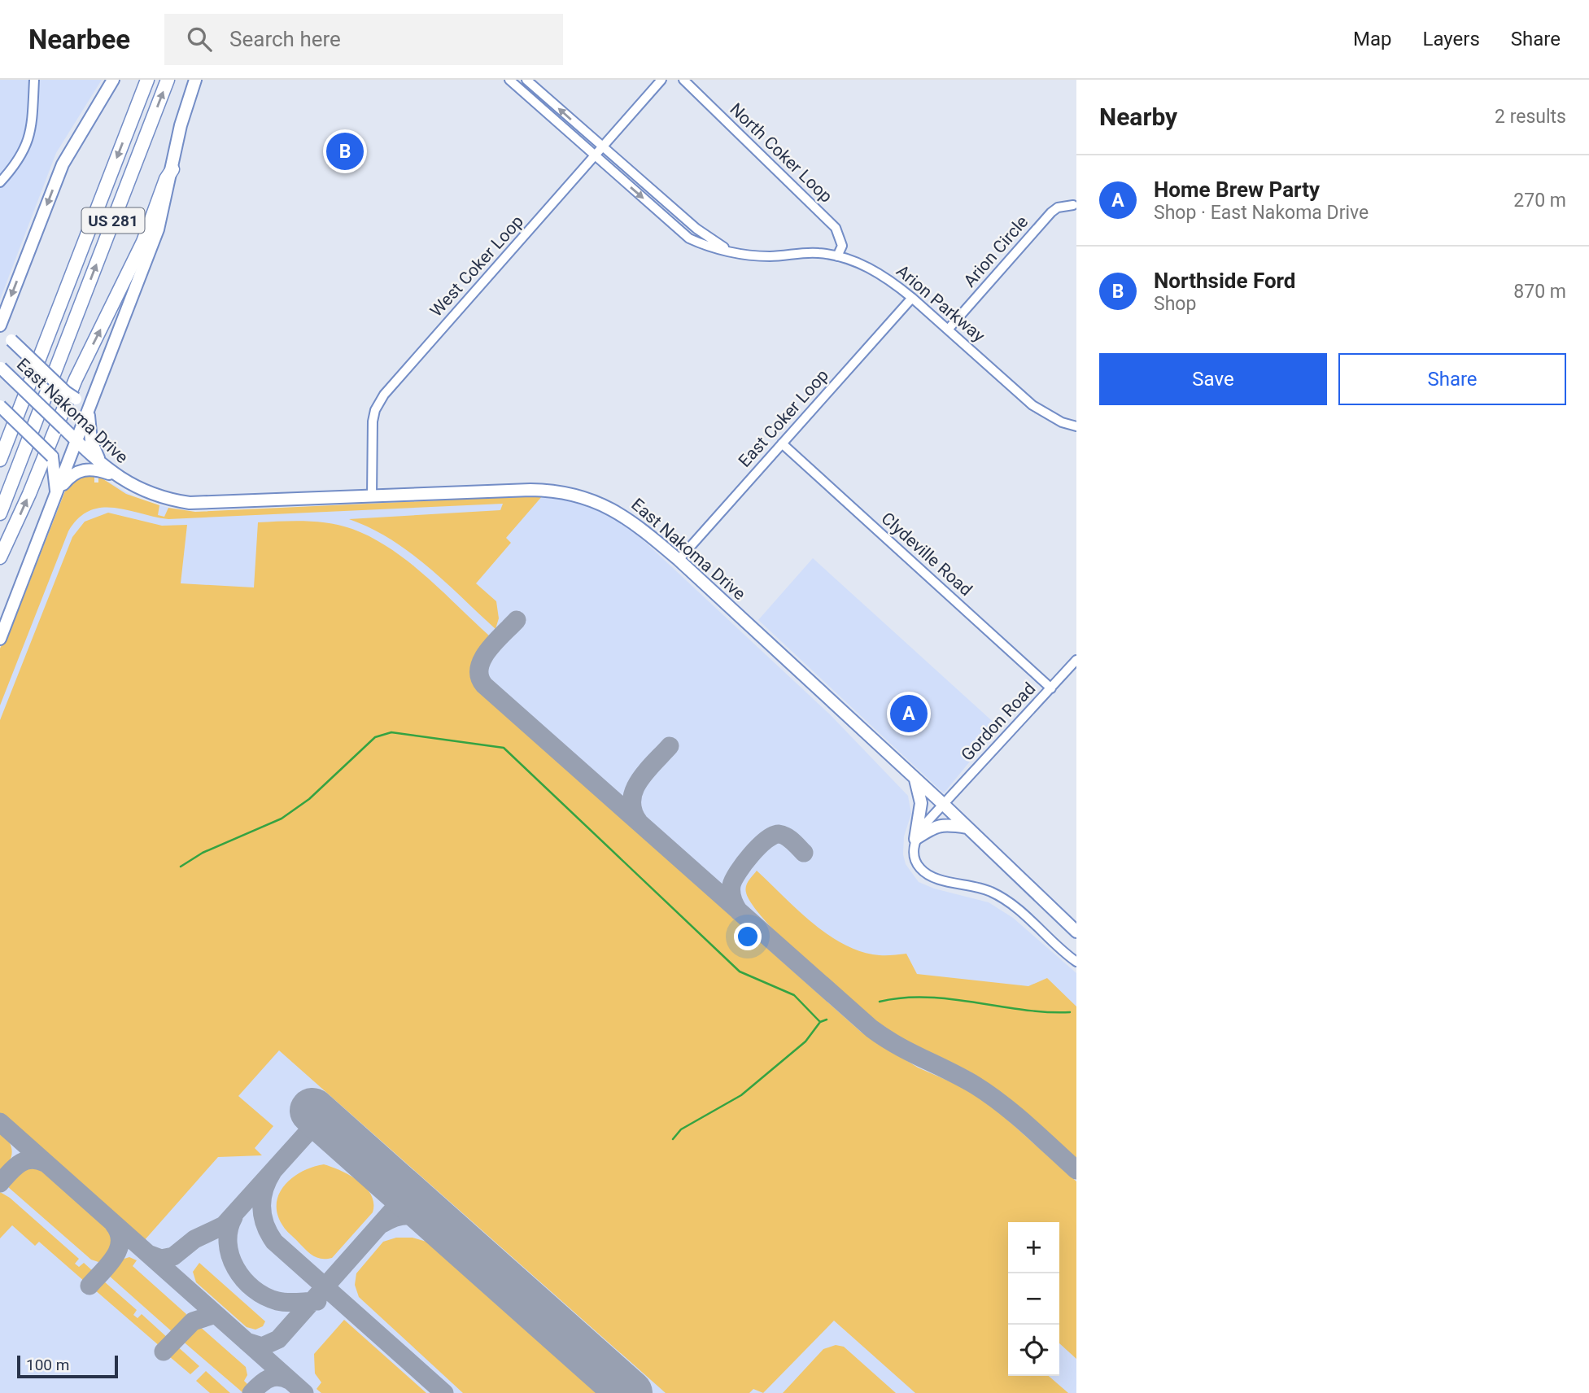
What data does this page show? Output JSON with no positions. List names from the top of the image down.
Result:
{
  "streets": {
    "highway": ["US 281"],
    "main road": ["East Nakoma Drive"],
    "street": [
      "North Coker Loop",
      "Arion Circle",
      "West Coker Loop",
      "Arion Parkway",
      "East Coker Loop",
      "Clydeville Road",
      "Gordon Road"
    ]
  },
  "crossings": [
    ["North Coker Loop", "Arion Parkway"],
    ["Arion Circle", "Arion Parkway"],
    ["West Coker Loop", "Arion Parkway"],
    ["West Coker Loop", "East Nakoma Drive"],
    ["Arion Parkway", "East Coker Loop"],
    ["East Nakoma Drive", "East Coker Loop"],
    ["East Nakoma Drive", "Gordon Road"],
    ["East Coker Loop", "Clydeville Road"],
    ["Clydeville Road", "Gordon Road"]
  ],
  "scale_bar": "100 m",
  "page": {
    "header": "Nearbee",
    "search": "Search here",
    "nav": ["Map", "Layers", "Share"],
    "heading": ["Nearby", "2 results"],
    "pins": ["B", "A"],
    "list": [
      {
        "mark": "A",
        "name": "Home Brew Party",
        "note": "Shop · East Nakoma Drive",
        "value": "270 m"
      },
      {
        "mark": "B",
        "name": "Northside Ford",
        "note": "Shop",
        "value": "870 m"
      }
    ],
    "buttons": ["Save", "Share"],
    "map_buttons": ["+", "−"],
    "scale": "100 m"
  }
}
